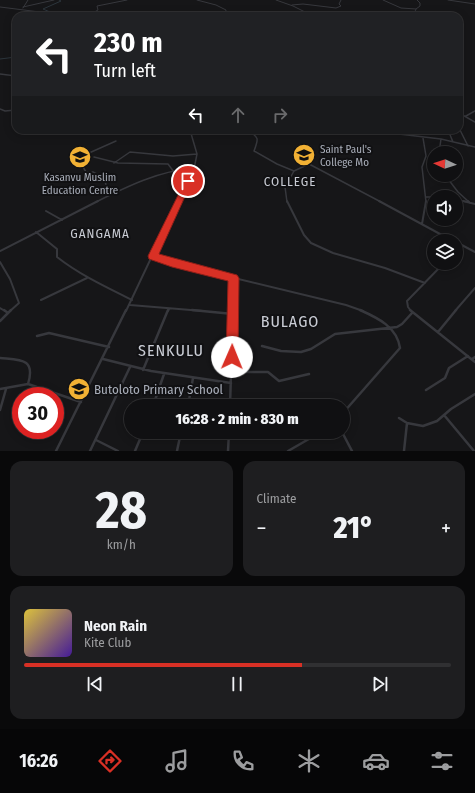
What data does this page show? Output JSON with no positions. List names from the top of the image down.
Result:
{
  "districts": [
    "COLLEGE",
    "GANGAMA",
    "BULAGO",
    "SENKULU"
  ],
  "places": {
    "school or university": ["Saint Paul's College Mo", "Kasanvu Muslim Education Centre", "Butoloto Primary School"]
  },
  "north": "left",
  "page": {
    "turn": ["230 m", "Turn left"],
    "limit": "30",
    "trip": "16:28 · 2 min · 830 m",
    "tile": [
      ["28", "km/h"],
      "Climate"
    ],
    "heat": ["−", "21°", "+"],
    "song": ["Neon Rain", "Kite Club"],
    "tabs": "16:26"
  }
}
